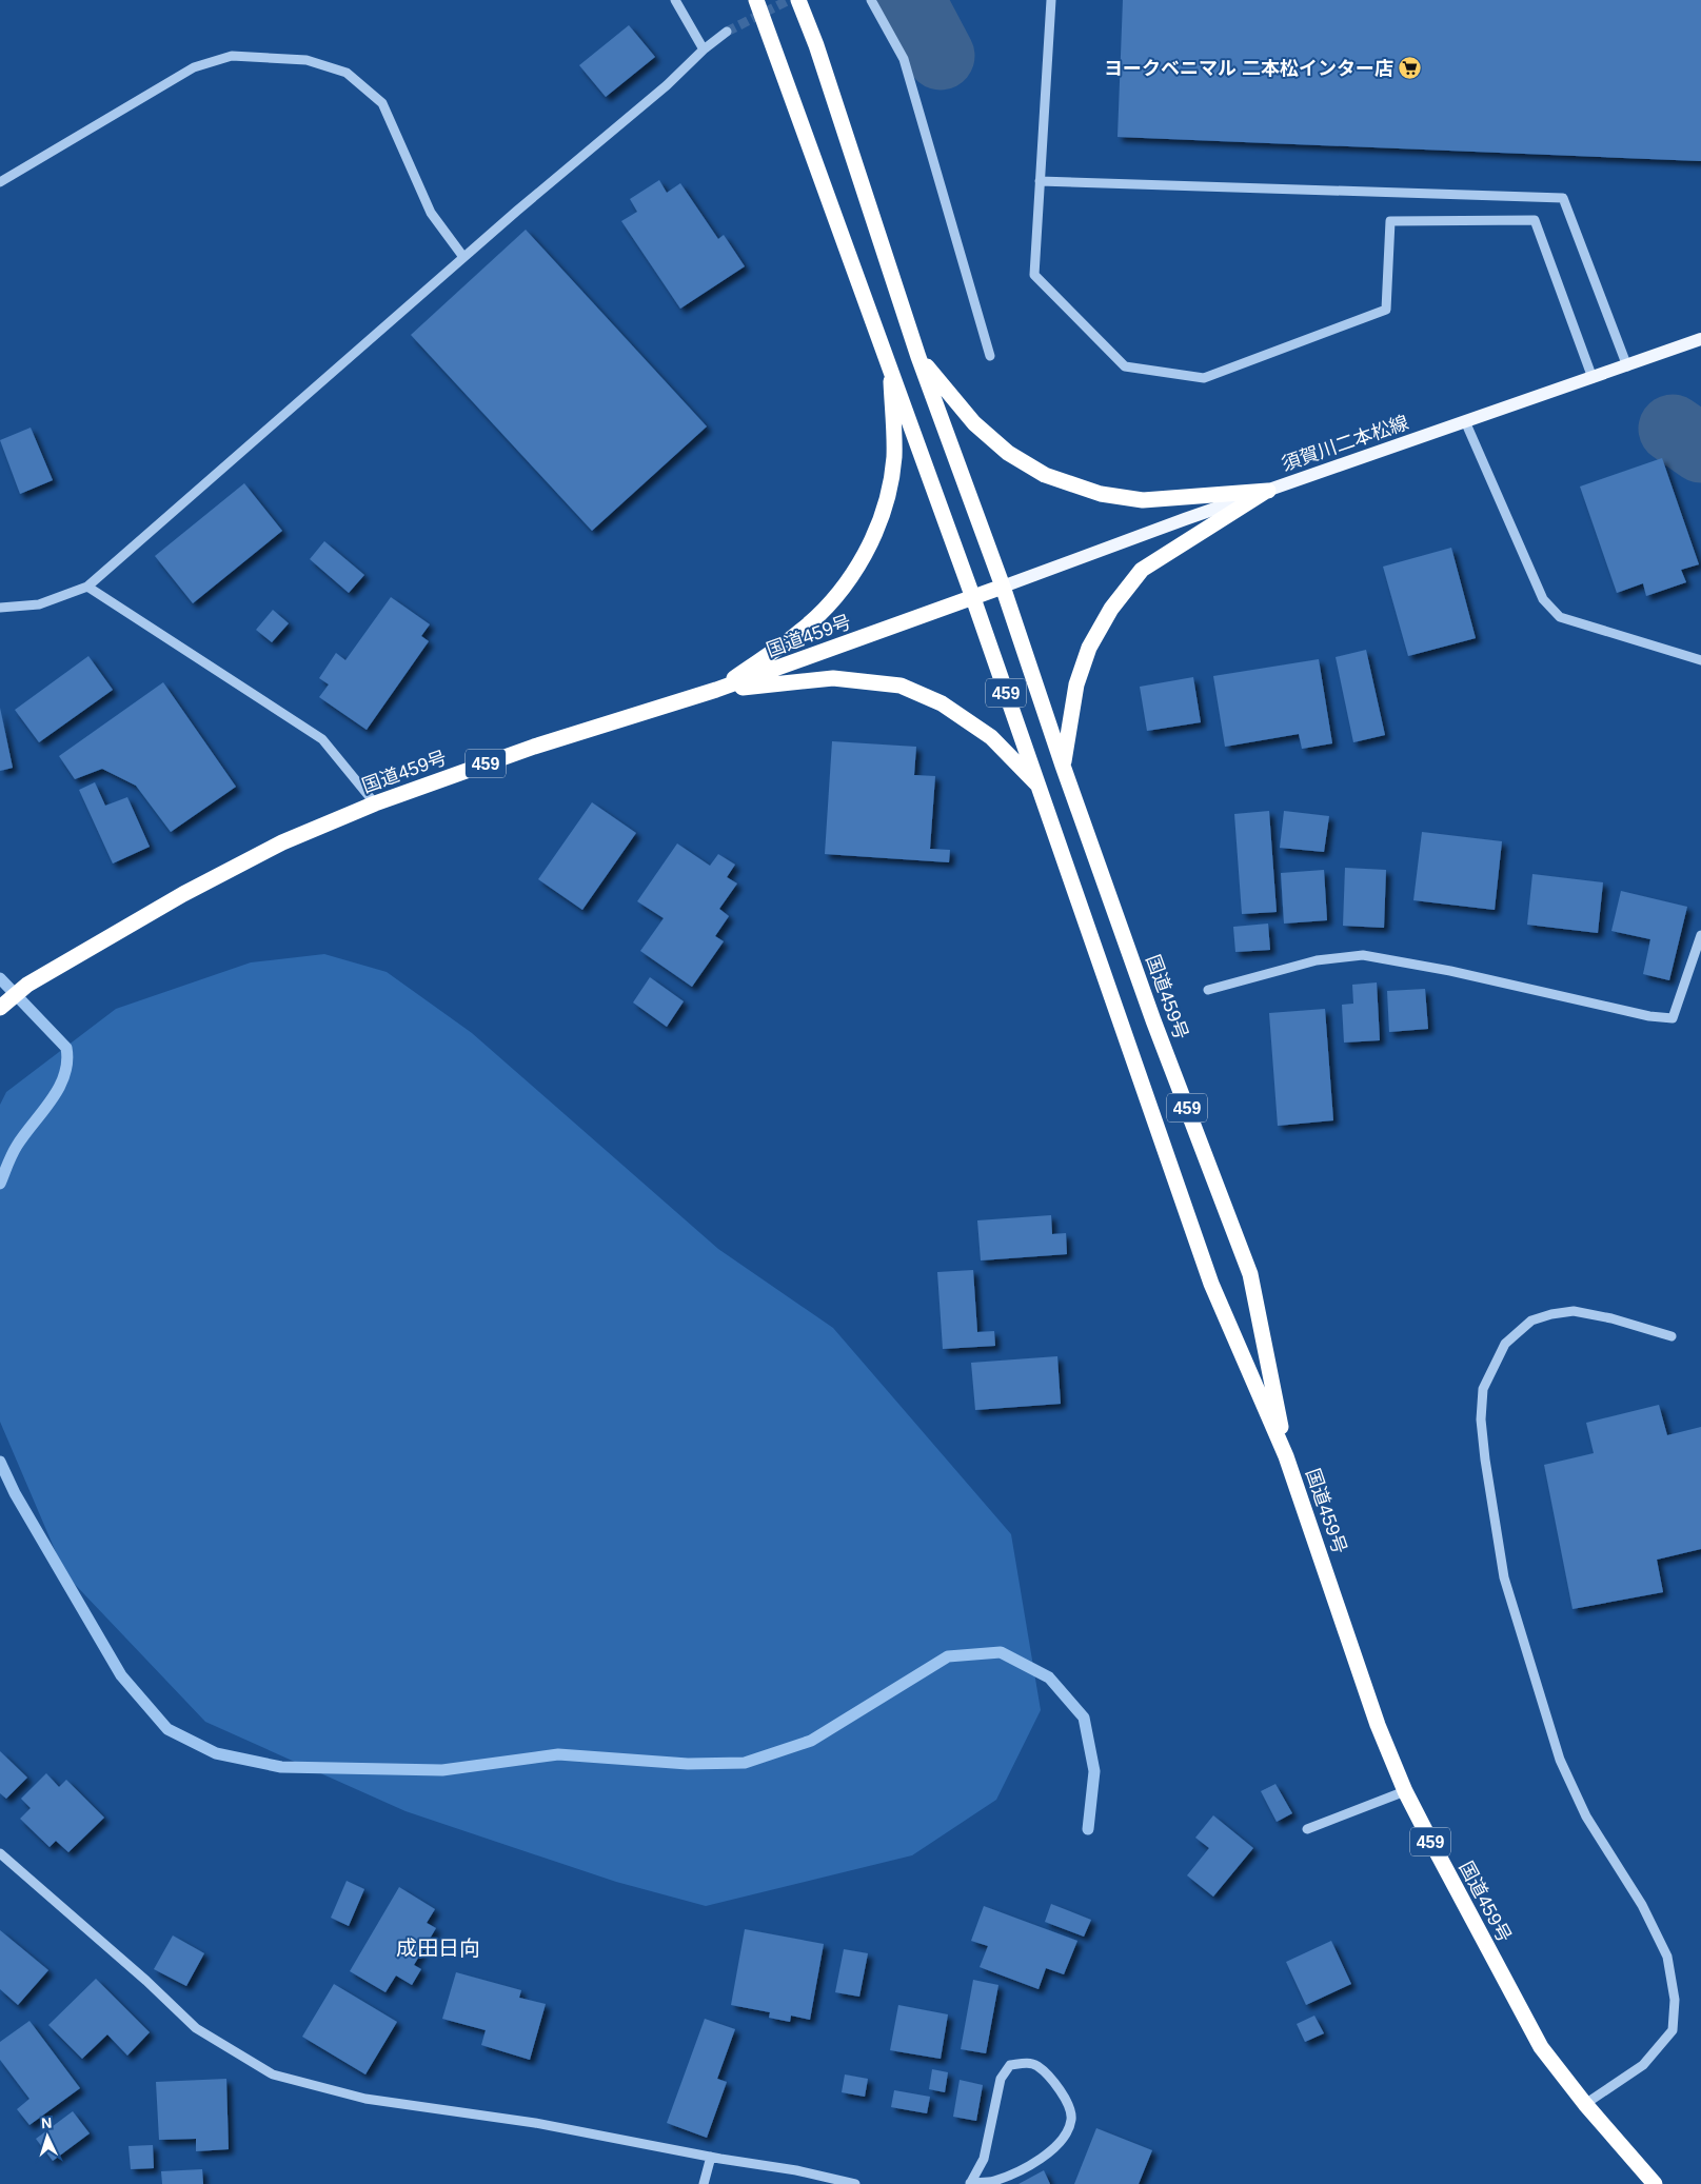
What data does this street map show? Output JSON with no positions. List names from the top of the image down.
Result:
{
  "streets": {
    "highway": ["国道459号", "459"],
    "main road": ["須賀川二本松線"]
  },
  "crossings": [
    ["須賀川二本松線", "国道459号"]
  ],
  "districts": ["成田日向"],
  "places": {
    "supermarket": ["ヨークベニマル 二本松インター店"]
  },
  "north": "top"
}
